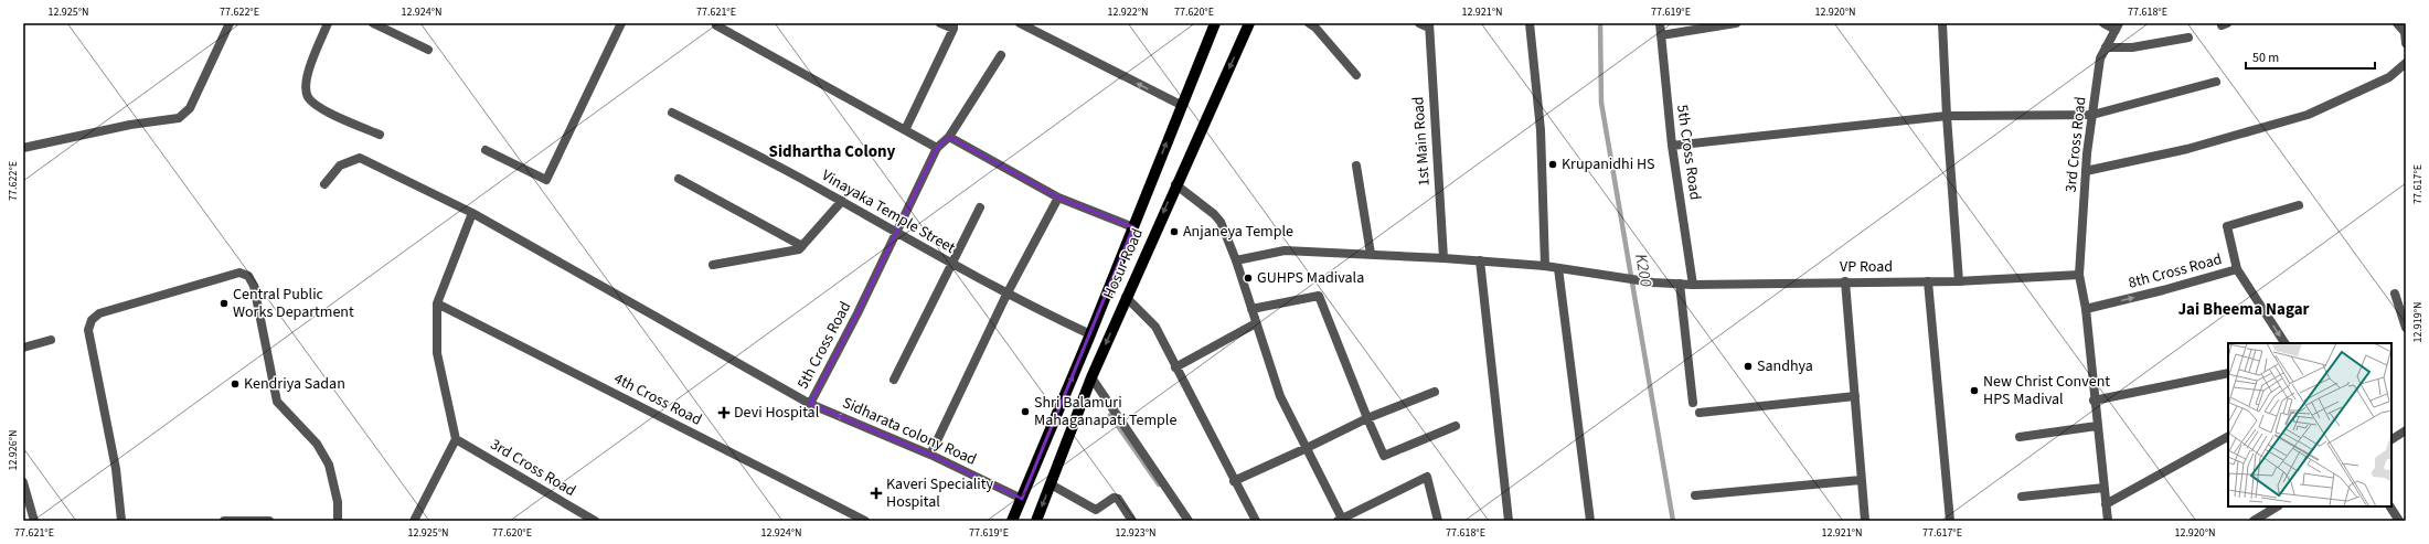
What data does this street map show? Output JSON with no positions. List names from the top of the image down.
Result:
{
  "streets": {
    "main road": ["Hosur Road"],
    "street": [
      "1st Main Road",
      "3rd Cross Road",
      "5th Cross Road",
      "Vinayaka Temple Street",
      "VP Road",
      "8th Cross Road",
      "4th Cross Road",
      "Sidharata colony Road"
    ]
  },
  "crossings": [
    ["1st Main Road", "VP Road"],
    ["3rd Cross Road", "VP Road"],
    ["3rd Cross Road", "8th Cross Road"],
    ["5th Cross Road", "Vinayaka Temple Street"],
    ["5th Cross Road", "VP Road"],
    ["5th Cross Road", "Sidharata colony Road"],
    ["Vinayaka Temple Street", "Hosur Road"],
    ["Hosur Road", "Sidharata colony Road"]
  ],
  "one_way": ["8th Cross Road", "Sidharata colony Road"],
  "districts": ["Sidhartha Colony", "Jai Bheema Nagar"],
  "water": ["K200"],
  "places": {
    "other": [
      "Krupanidhi HS",
      "Anjaneya Temple",
      "GUHPS Madivala",
      "Central Public Works Department",
      "Sandhya",
      "Kendriya Sadan",
      "New Christ Convent HPS Madival",
      "Shri Balamuri Mahaganapati Temple"
    ],
    "health": ["Devi Hospital", "Kaveri Speciality Hospital"]
  },
  "scale_bar": "50 m",
  "coordinates": [
    "12.925°N",
    "77.622°E",
    "12.924°N",
    "77.621°E",
    "12.922°N",
    "77.620°E",
    "12.921°N",
    "77.619°E",
    "12.920°N",
    "77.618°E",
    "77.617°E",
    "12.919°N",
    "12.926°N",
    "12.923°N"
  ]
}
